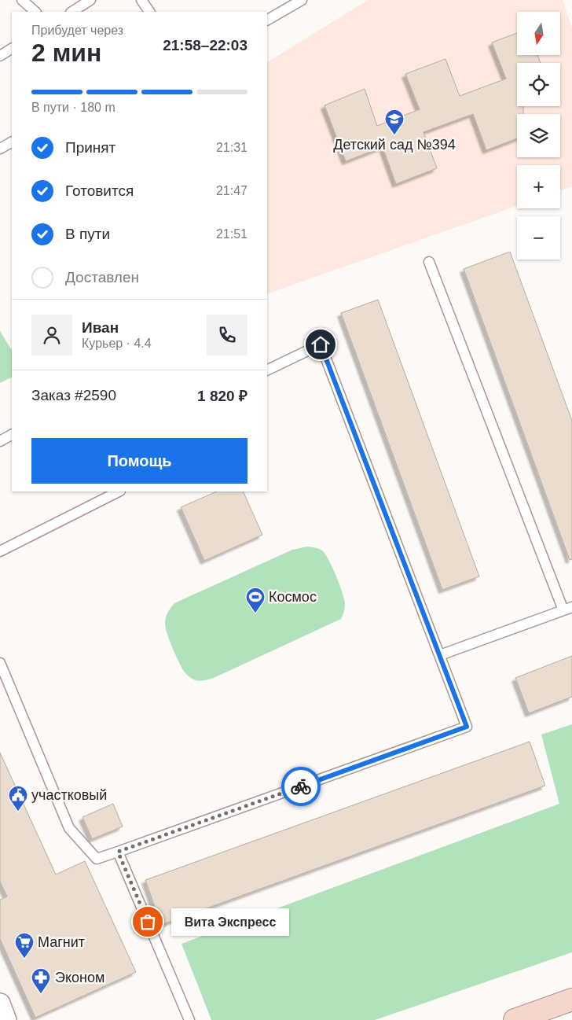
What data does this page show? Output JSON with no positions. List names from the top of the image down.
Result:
{
  "places": {
    "school or university": ["Детский сад №394"],
    "sports": ["Космос"],
    "public building": ["участковый"],
    "other": ["Вита Экспресс"],
    "supermarket": ["Магнит"],
    "pharmacy": ["Эконом"]
  },
  "north": "bottom",
  "page": {
    "map_buttons": ["+", "−"],
    "heading": ["2 мин", "Прибудет через", "21:58–22:03"],
    "panel": [
      "Иван",
      "Курьер · 4.4",
      "Заказ #2590",
      "1 820 ₽"
    ],
    "bar": "В пути · 180 m",
    "list": [
      ["Принят", "21:31"],
      ["Готовится", "21:47"],
      ["В пути", "21:51"],
      "Доставлен"
    ],
    "buttons": "Помощь",
    "bubble": "Вита Экспресс"
  }
}
